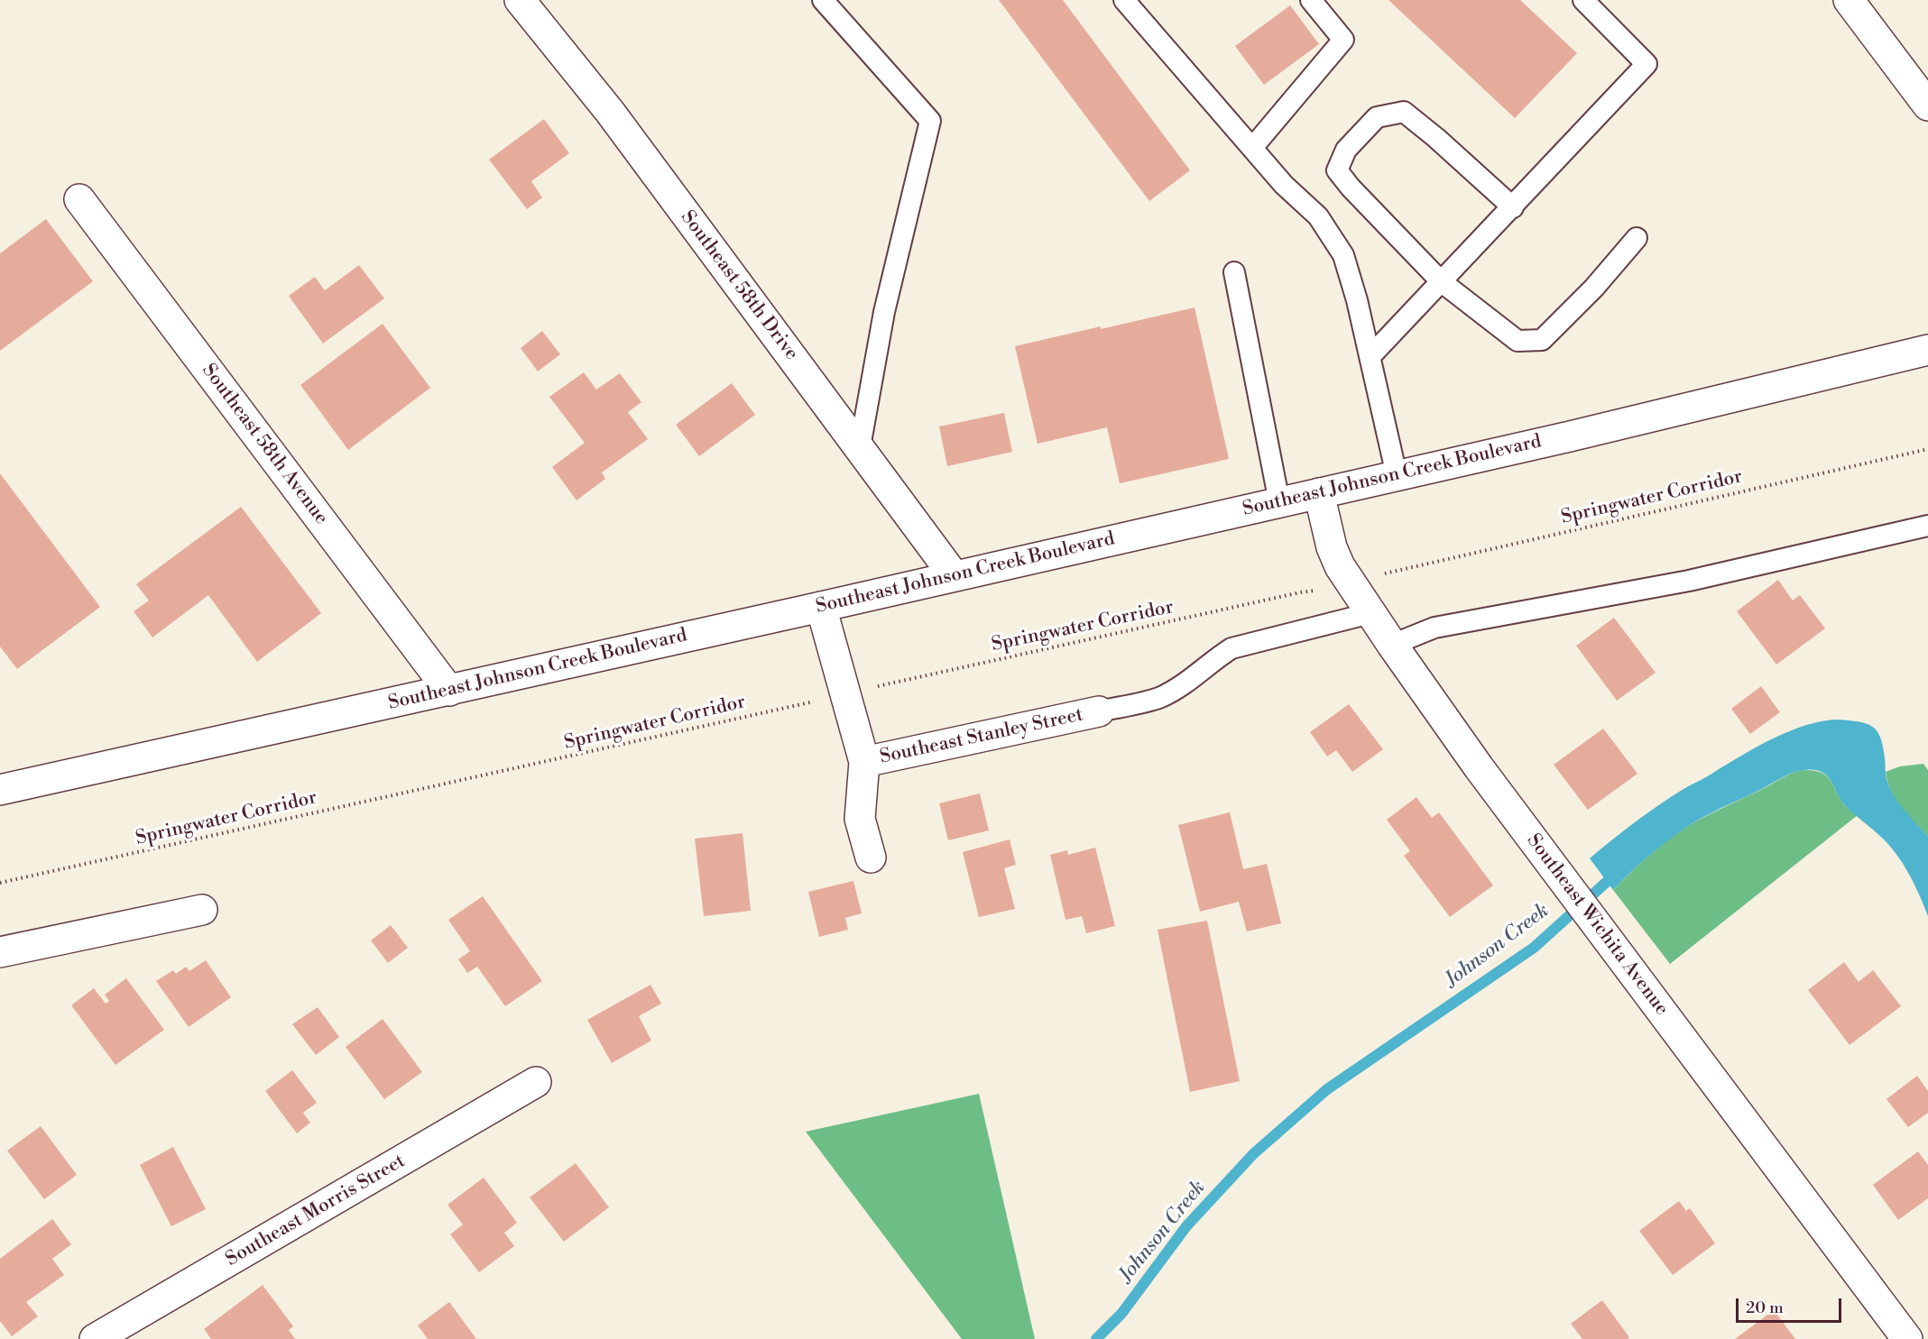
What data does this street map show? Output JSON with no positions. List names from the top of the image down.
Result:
{
  "streets": {
    "street": [
      "Southeast 58th Drive",
      "Southeast 58th Avenue",
      "Southeast Johnson Creek Boulevard",
      "Southeast Stanley Street",
      "Southeast Wichita Avenue",
      "Southeast Morris Street"
    ],
    "path": ["Springwater Corridor"]
  },
  "crossings": [
    ["Southeast 58th Drive", "Southeast Johnson Creek Boulevard"],
    ["Southeast 58th Avenue", "Southeast Johnson Creek Boulevard"],
    ["Southeast Johnson Creek Boulevard", "Southeast Wichita Avenue"]
  ],
  "water": ["Johnson Creek"],
  "scale_bar": "20 m"
}
